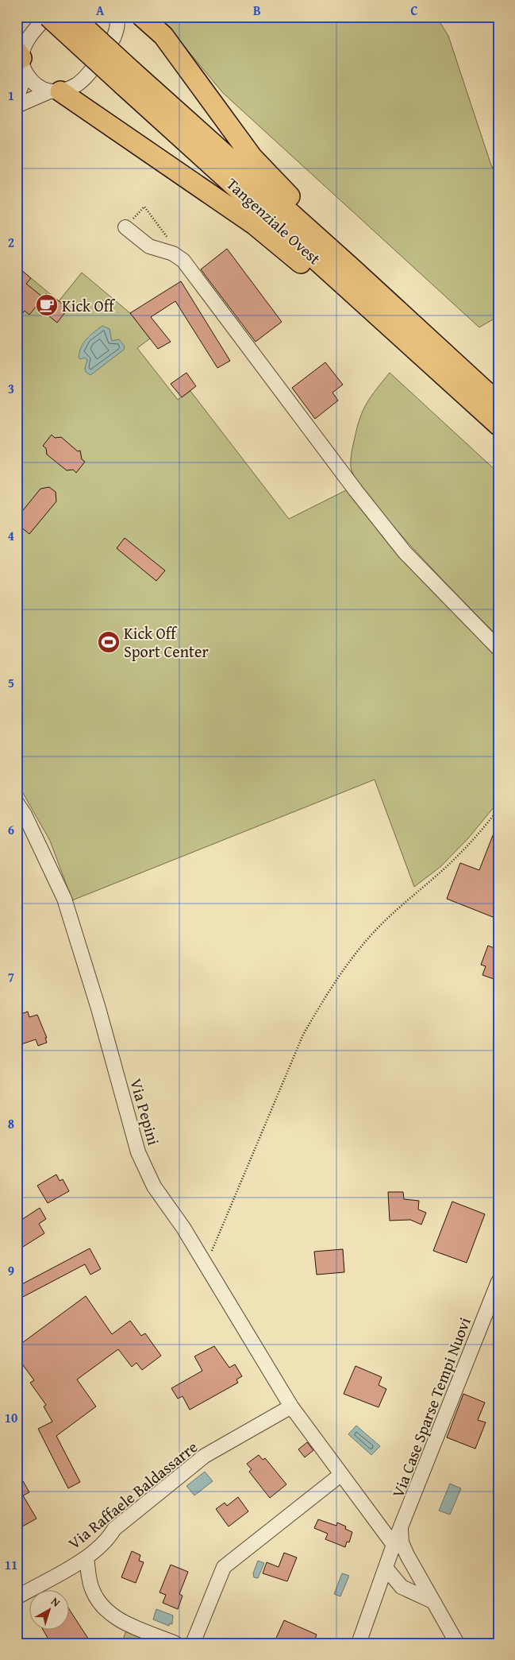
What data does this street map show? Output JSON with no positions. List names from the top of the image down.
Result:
{
  "streets": {
    "highway": ["Tangenziale Ovest"],
    "street": ["Via Pepini", "Via Case Sparse Tempi Nuovi", "Via Raffaele Baldassarre"]
  },
  "crossings": [
    ["Via Pepini", "Via Case Sparse Tempi Nuovi"],
    ["Via Pepini", "Via Raffaele Baldassarre"]
  ],
  "places": {
    "cafe": ["Kick Off"],
    "sports": ["Kick Off Sport Center"]
  },
  "north": "top right",
  "grid": {
    "columns": ["A", "B", "C"],
    "rows": [
      "1",
      "2",
      "3",
      "4",
      "5",
      "6",
      "7",
      "8",
      "9",
      "10",
      "11"
    ]
  }
}
